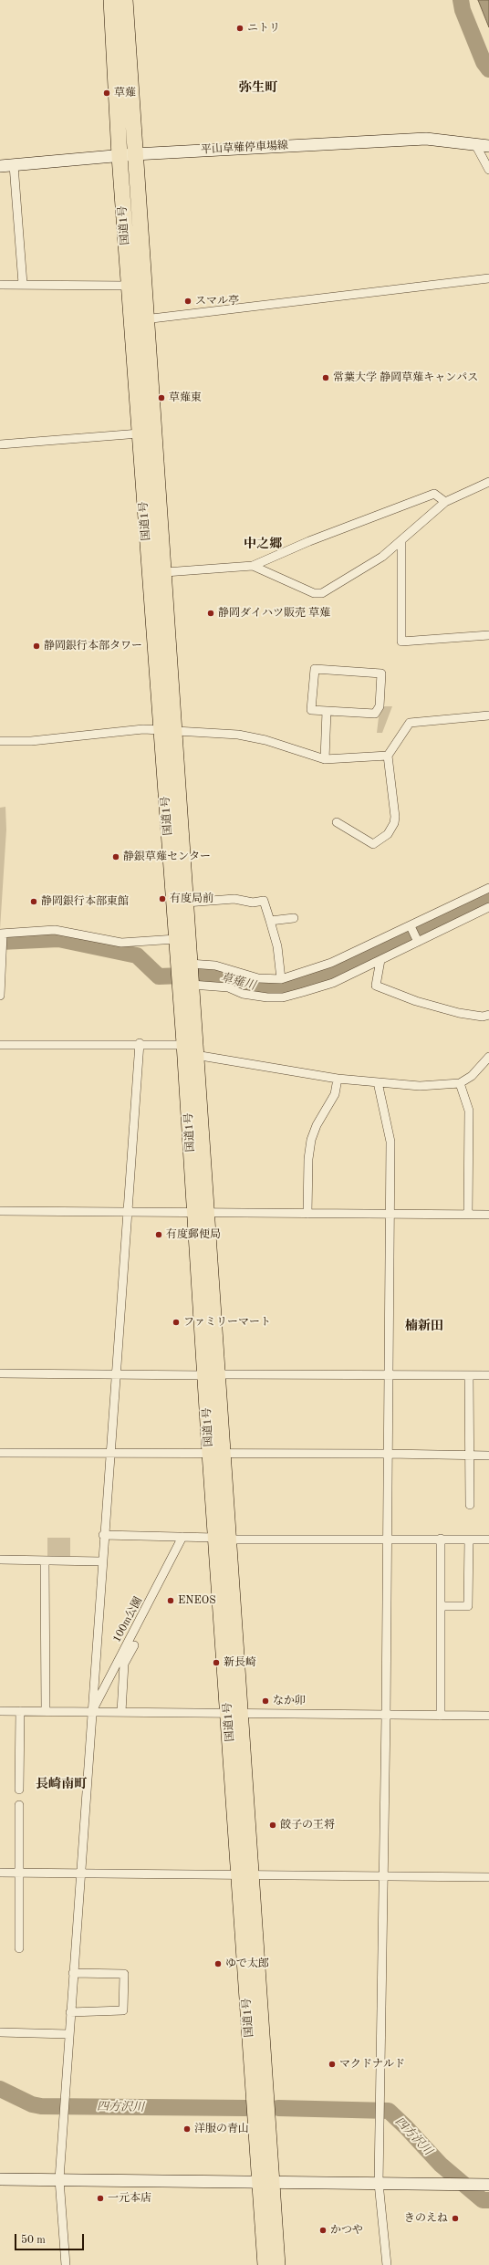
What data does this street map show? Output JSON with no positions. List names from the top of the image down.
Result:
{
  "streets": {
    "highway": ["国道1号"],
    "street": ["平山草薙停車場線", "100m公園"]
  },
  "crossings": [
    ["平山草薙停車場線", "国道1号"]
  ],
  "districts": [
    "弥生町",
    "中之郷",
    "楠新田",
    "長崎南町"
  ],
  "water": ["草薙川", "四方沢川"],
  "places": [
    "ニトリ",
    "草薙",
    "スマル亭",
    "常葉大学 静岡草薙キャンパス",
    "草薙東",
    "静岡ダイハツ販売 草薙",
    "静岡銀行本部タワー",
    "静銀草薙センター",
    "有度局前",
    "静岡銀行本部東館",
    "有度郵便局",
    "ファミリーマート",
    "ENEOS",
    "新長崎",
    "なか卯",
    "餃子の王将",
    "ゆで太郎",
    "マクドナルド",
    "洋服の青山",
    "一元本店",
    "きのえね",
    "かつや"
  ],
  "scale_bar": "50 m"
}
